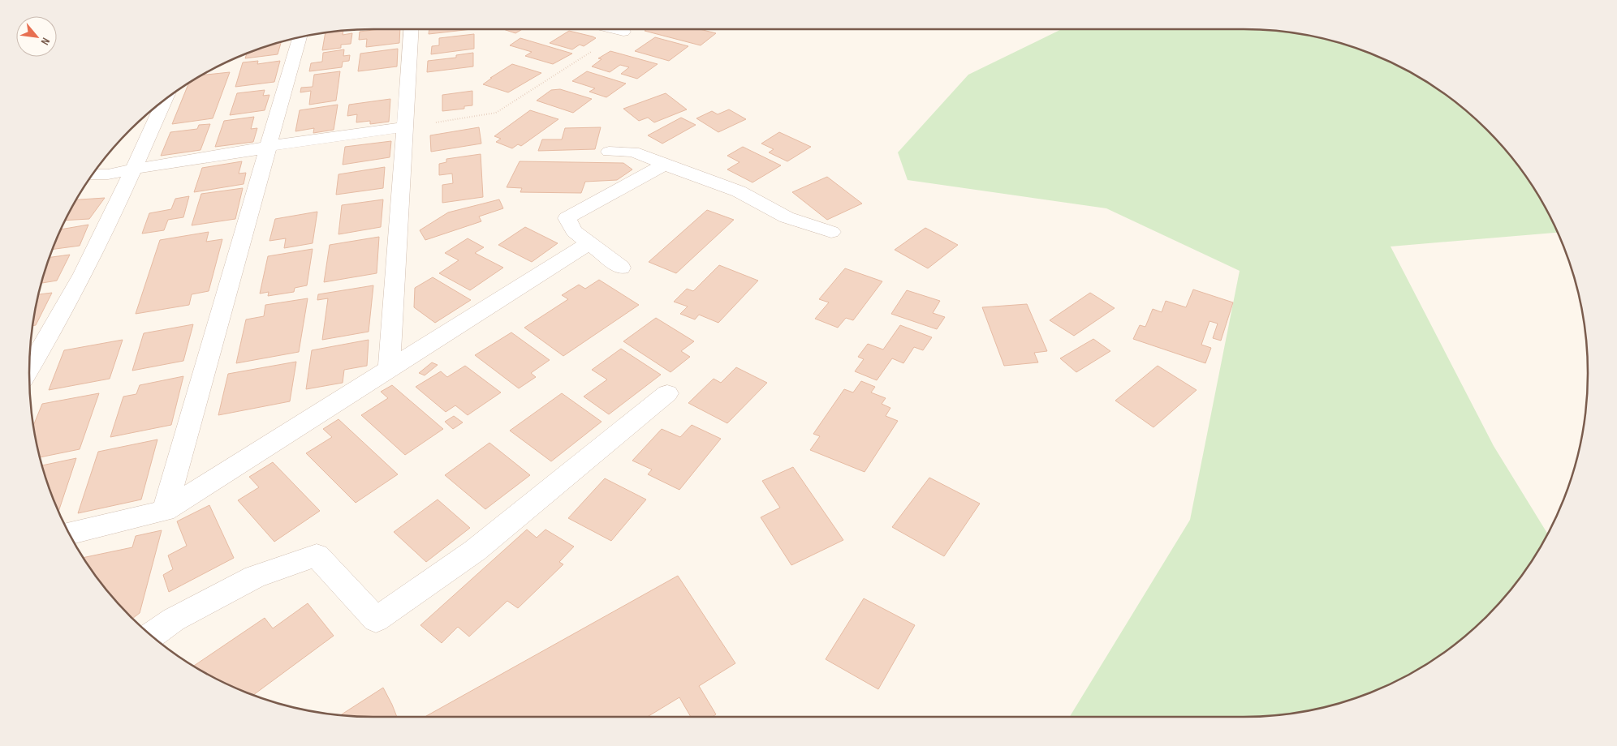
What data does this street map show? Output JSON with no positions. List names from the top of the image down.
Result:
{
  "north": "bottom right"
}
